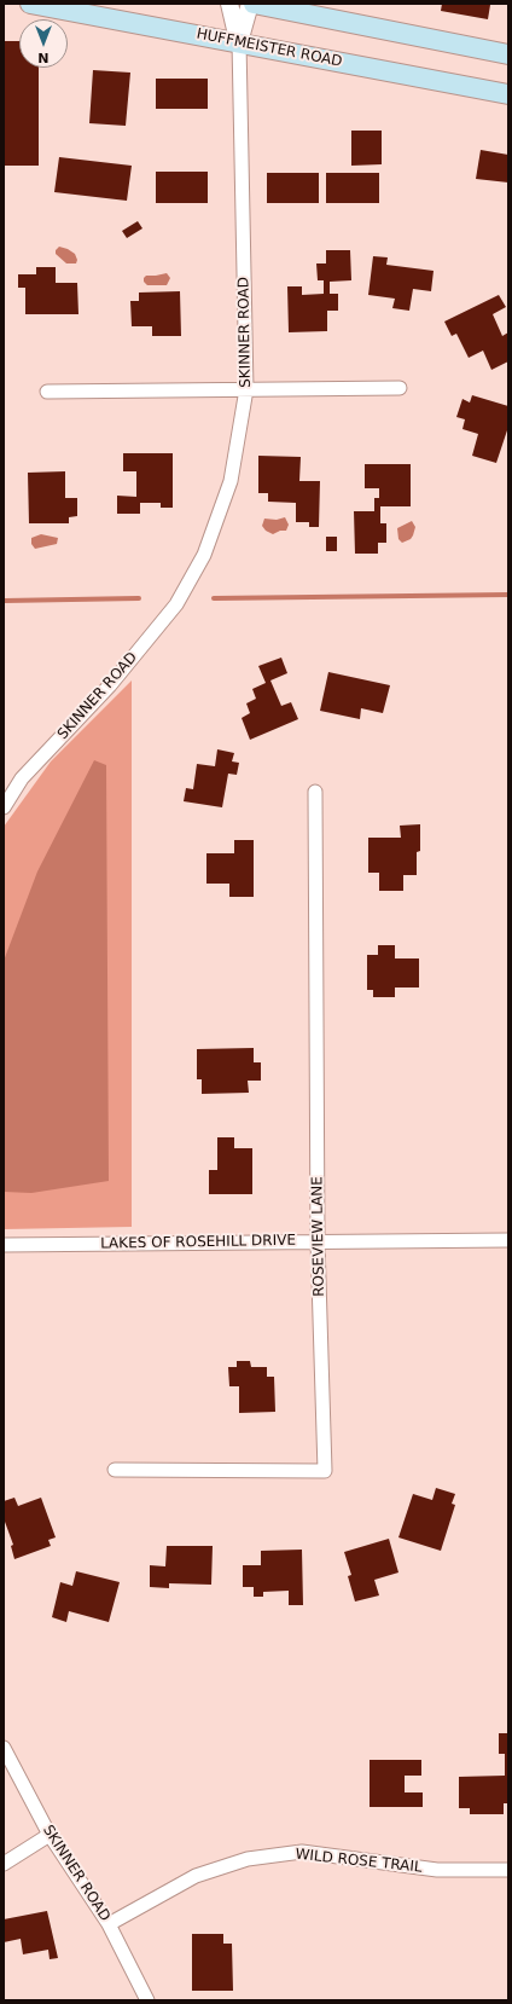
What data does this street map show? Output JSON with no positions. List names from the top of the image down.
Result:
{
  "streets": {
    "main road": ["HUFFMEISTER ROAD"],
    "street": [
      "SKINNER ROAD",
      "ROSEVIEW LANE",
      "LAKES OF ROSEHILL DRIVE",
      "WILD ROSE TRAIL"
    ]
  },
  "crossings": [
    ["HUFFMEISTER ROAD", "SKINNER ROAD"],
    ["SKINNER ROAD", "WILD ROSE TRAIL"],
    ["ROSEVIEW LANE", "LAKES OF ROSEHILL DRIVE"]
  ],
  "north": "bottom"
}
